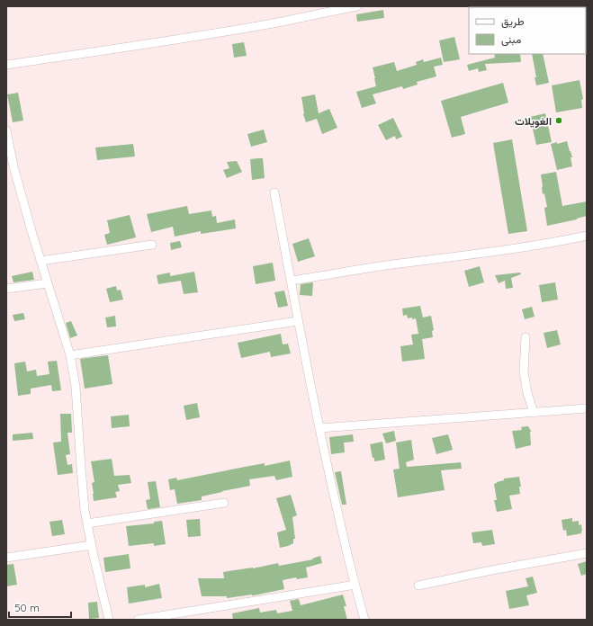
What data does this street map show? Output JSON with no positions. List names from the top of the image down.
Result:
{
  "places": ["الغويلات"],
  "legend": ["طريق", "مبنى"],
  "scale_bar": "50 m"
}
